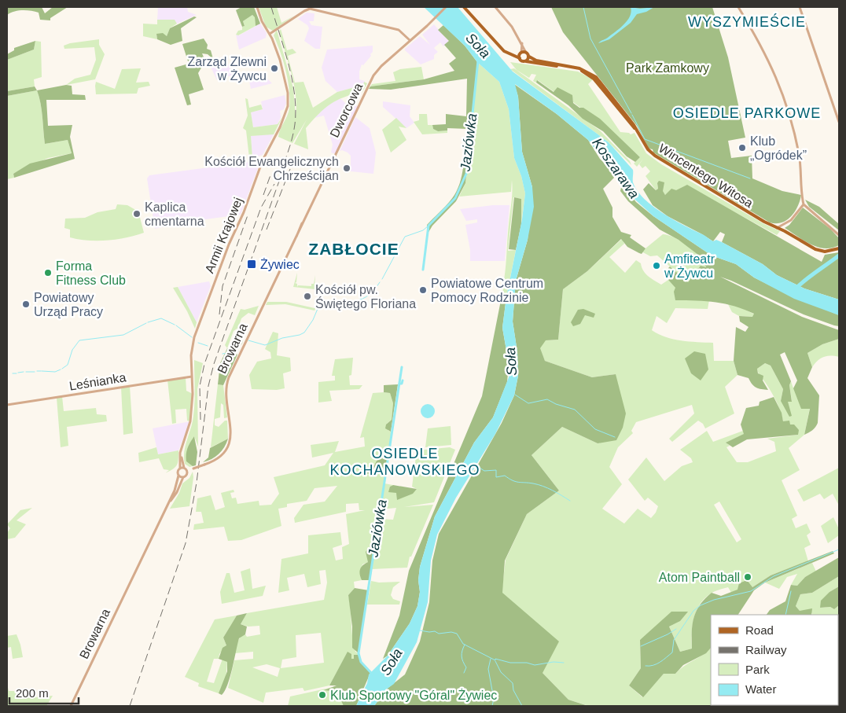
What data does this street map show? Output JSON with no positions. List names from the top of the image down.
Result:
{
  "streets": {
    "main road": ["Wincentego Witosa"],
    "street": [
      "Dworcowa",
      "Armii Krajowej",
      "Browarna",
      "Leśnianka"
    ]
  },
  "crossings": [
    ["Dworcowa", "Browarna"],
    ["Armii Krajowej", "Browarna"],
    ["Armii Krajowej", "Leśnianka"]
  ],
  "districts": [
    "WYSZYMIEŚCIE",
    "OSIEDLE PARKOWE",
    "ZABŁOCIE",
    "OSIEDLE KOCHANOWSKIEGO"
  ],
  "water": ["Soła", "Jaziówka", "Koszarawa"],
  "parks": ["Park Zamkowy"],
  "places": {
    "other": [
      "Zarząd Zlewni w Żywcu",
      "Klub „Ogródek”",
      "Kościół Ewangelicznych Chrześcijan",
      "Kaplica cmentarna",
      "Amfiteatr w Żywcu",
      "Forma Fitness Club",
      "Powiatowe Centrum Pomocy Rodzinie",
      "Kościół pw. Świętego Floriana",
      "Powiatowy Urząd Pracy",
      "Atom Paintball",
      "Klub Sportowy \"Góral\" Żywiec"
    ],
    "transit": ["Żywiec"]
  },
  "legend": [
    "Road",
    "Railway",
    "Park",
    "Water"
  ],
  "scale_bar": "200 m"
}
